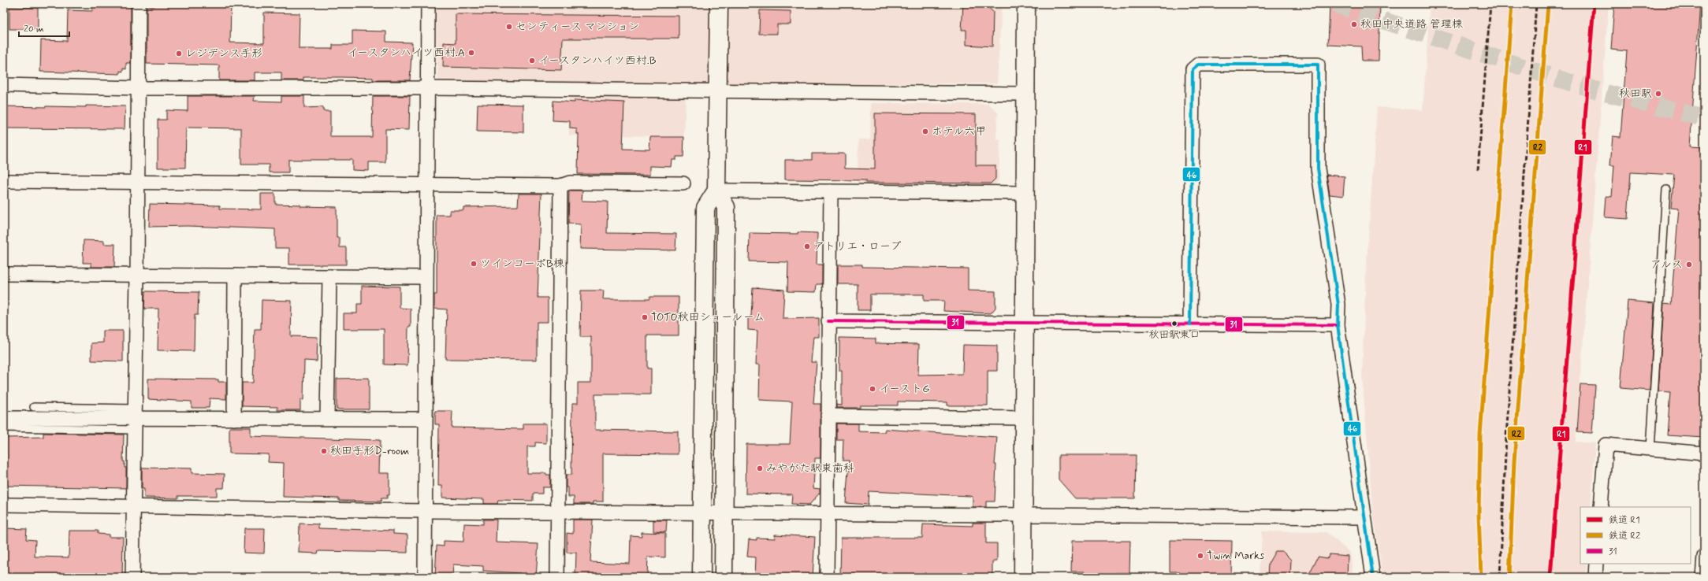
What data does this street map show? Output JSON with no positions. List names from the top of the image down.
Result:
{
  "places": [
    "秋田中央道路 管理棟",
    "センティース マンション",
    "イースタンハイツ西村.A",
    "レジデンス手形",
    "イースタンハイツ西村.B",
    "秋田駅",
    "ホテル六甲",
    "アトリエ・ローブ",
    "ツインコーポB棟",
    "アルス",
    "TOTO秋田ショールーム",
    "秋田駅東口",
    "イーストG",
    "秋田手形D-room",
    "みやがた駅東歯科",
    "Twin Marks"
  ],
  "lines": [
    "rail line R1",
    "rail line R2",
    "transit line 46",
    "transit line 31"
  ],
  "legend": ["鉄道 R1", "鉄道 R2", "31"],
  "scale_bar": "20 m"
}
